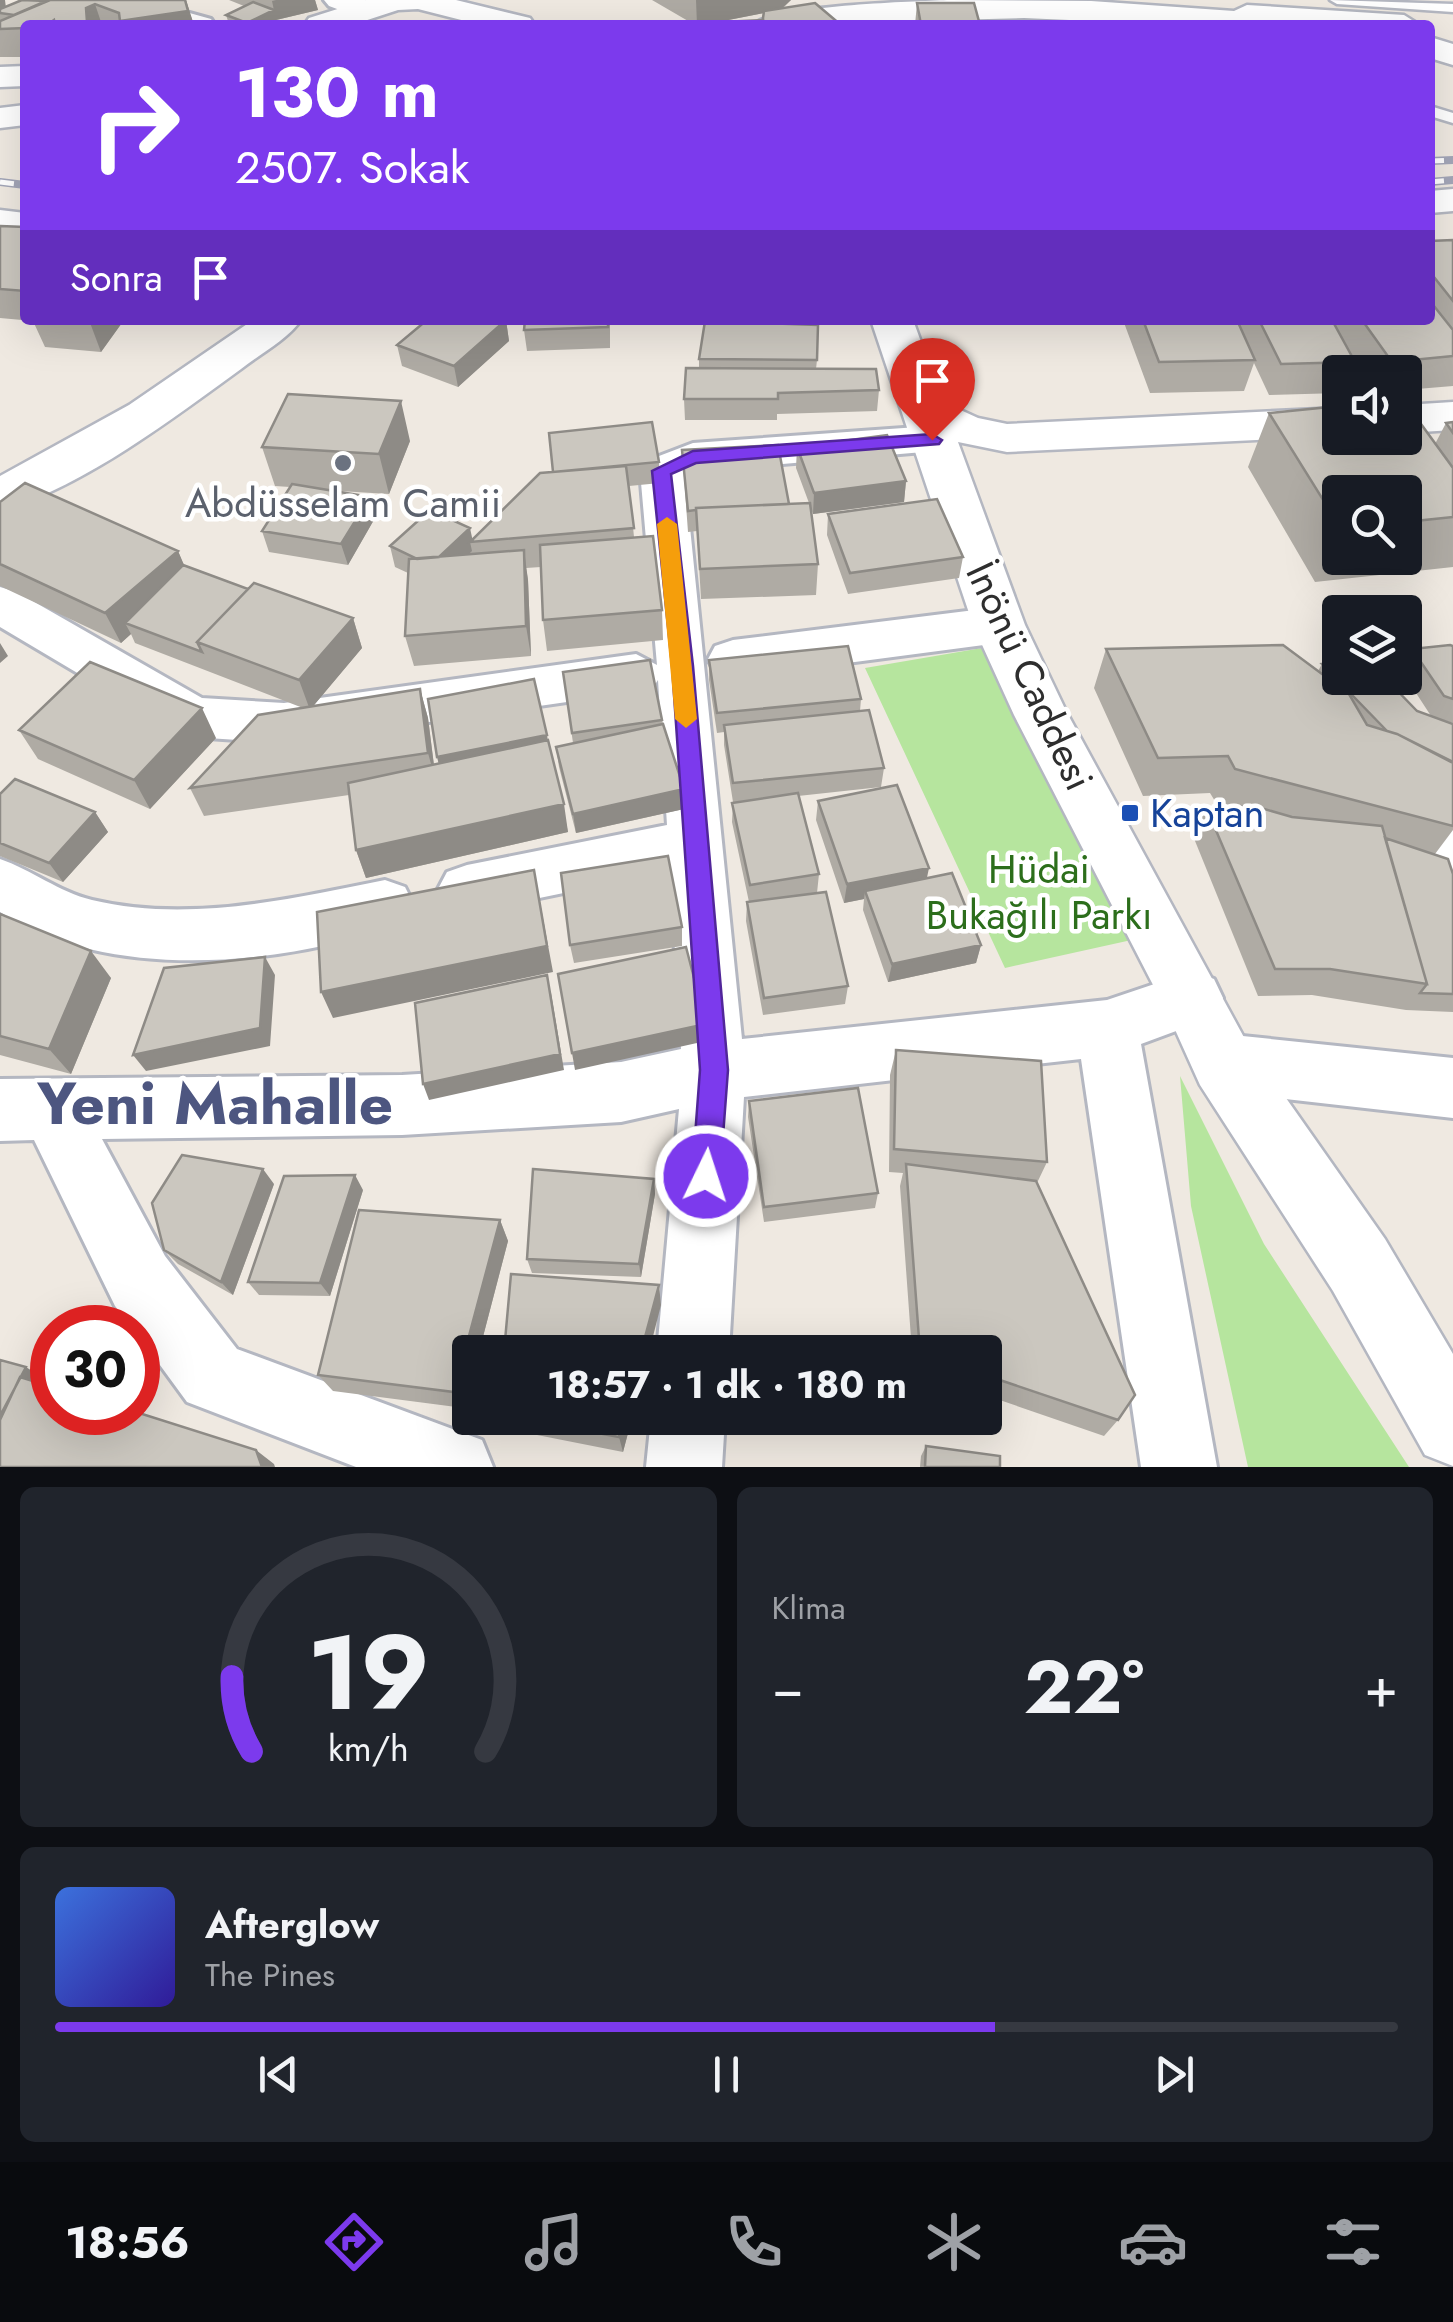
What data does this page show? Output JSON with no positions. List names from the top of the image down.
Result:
{
  "streets": {
    "street": ["İnönü Caddesi"]
  },
  "districts": ["Yeni Mahalle"],
  "parks": ["Hüdai Bukağılı Parkı"],
  "places": {
    "other": ["Abdüsselam Camii"],
    "transit": ["Kaptan"]
  },
  "page": {
    "turn": ["130 m", "2507. Sokak"],
    "then": "Sonra",
    "limit": "30",
    "trip": "18:57 · 1 dk · 180 m",
    "tile": "Klima",
    "heat": ["−", "22°", "+"],
    "song": ["Afterglow", "The Pines"],
    "tabs": "18:56",
    "gauge": ["19", "km/h"]
  }
}
